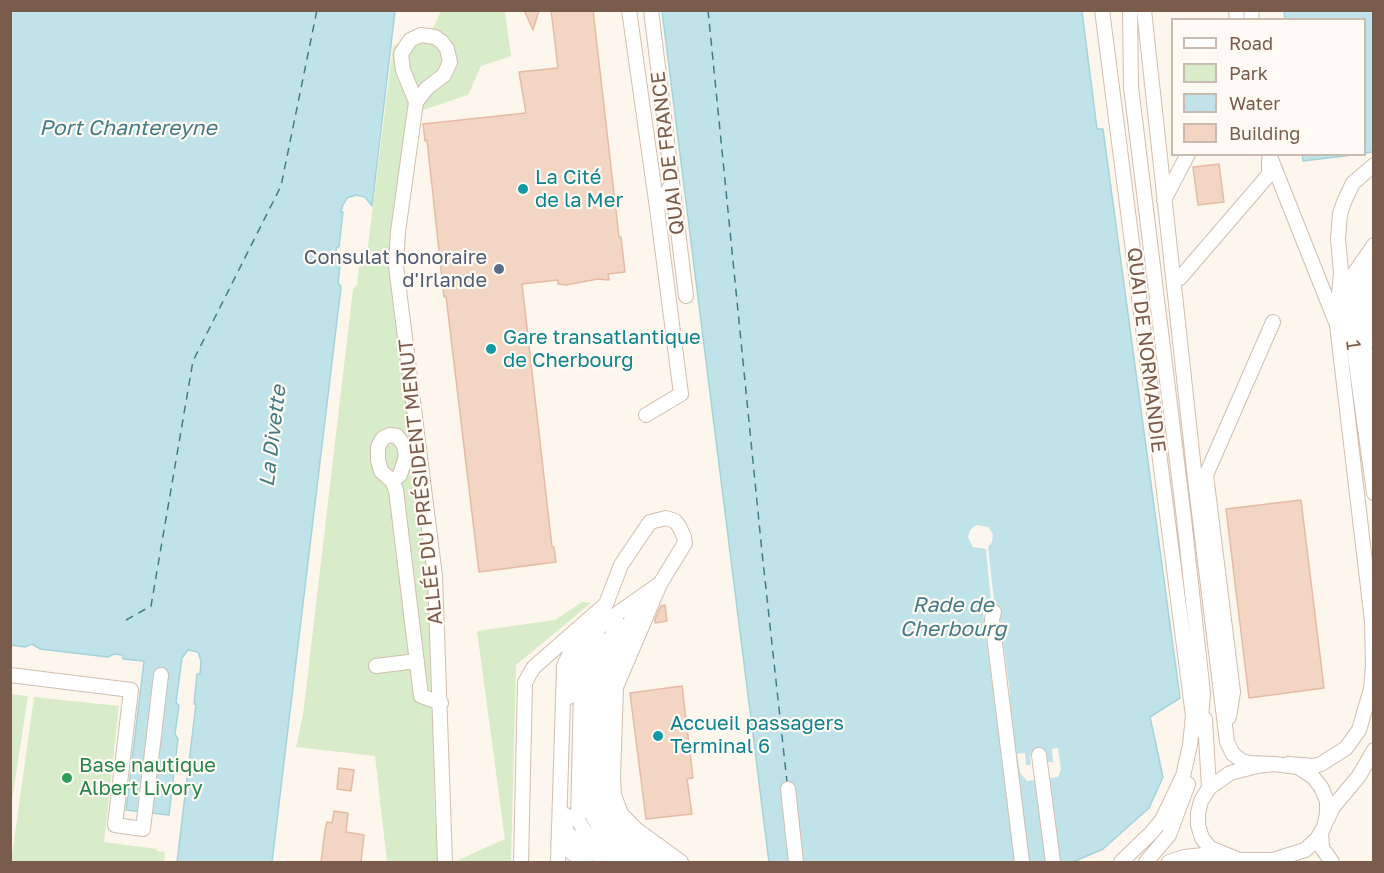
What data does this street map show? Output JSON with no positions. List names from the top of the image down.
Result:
{
  "streets": {
    "street": [
      "QUAI DE FRANCE",
      "1",
      "QUAI DE NORMANDIE",
      "ALLÉE DU PRÉSIDENT MENUT"
    ]
  },
  "water": ["Port Chantereyne", "La Divette", "Rade de Cherbourg"],
  "places": [
    "La Cité de la Mer",
    "Consulat honoraire d'Irlande",
    "Gare transatlantique de Cherbourg",
    "Accueil passagers Terminal 6",
    "Base nautique Albert Livory"
  ],
  "legend": [
    "Road",
    "Park",
    "Water",
    "Building"
  ]
}
